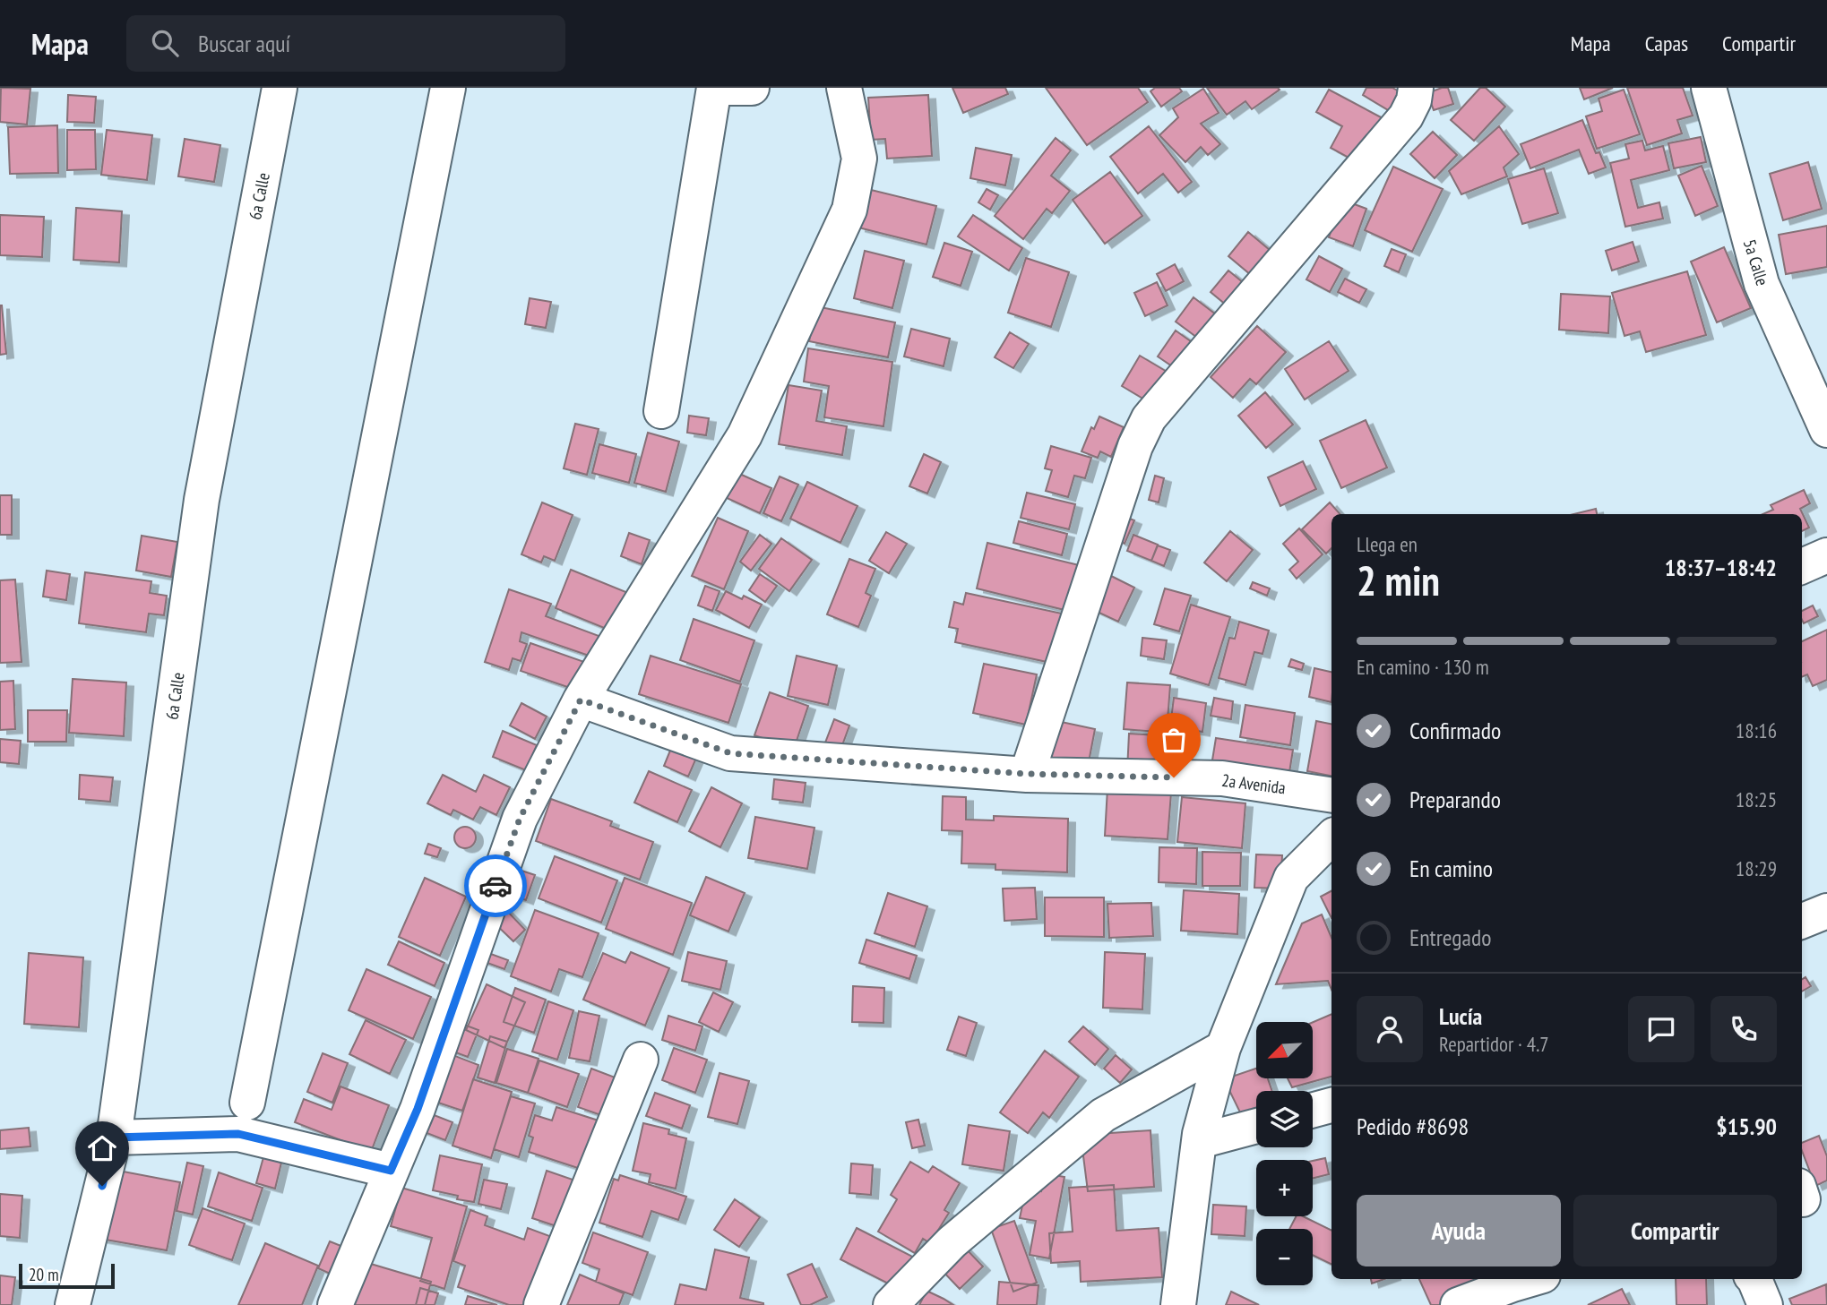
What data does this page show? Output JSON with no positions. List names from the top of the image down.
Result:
{
  "streets": {
    "street": ["6a Calle", "5a Calle", "2a Avenida"]
  },
  "scale_bar": "20 m",
  "north": "bottom left",
  "page": {
    "header": "Mapa",
    "search": "Buscar aquí",
    "nav": ["Mapa", "Capas", "Compartir"],
    "heading": ["2 min", "Llega en", "18:37–18:42"],
    "panel": [
      "Lucía",
      "Repartidor · 4.7",
      "Pedido #8698",
      "$15.90"
    ],
    "bar": "En camino · 130 m",
    "list": [
      ["Confirmado", "18:16"],
      ["Preparando", "18:25"],
      ["En camino", "18:29"],
      "Entregado"
    ],
    "map_buttons": ["+", "−"],
    "buttons": ["Ayuda", "Compartir"],
    "scale": "20 m"
  }
}
